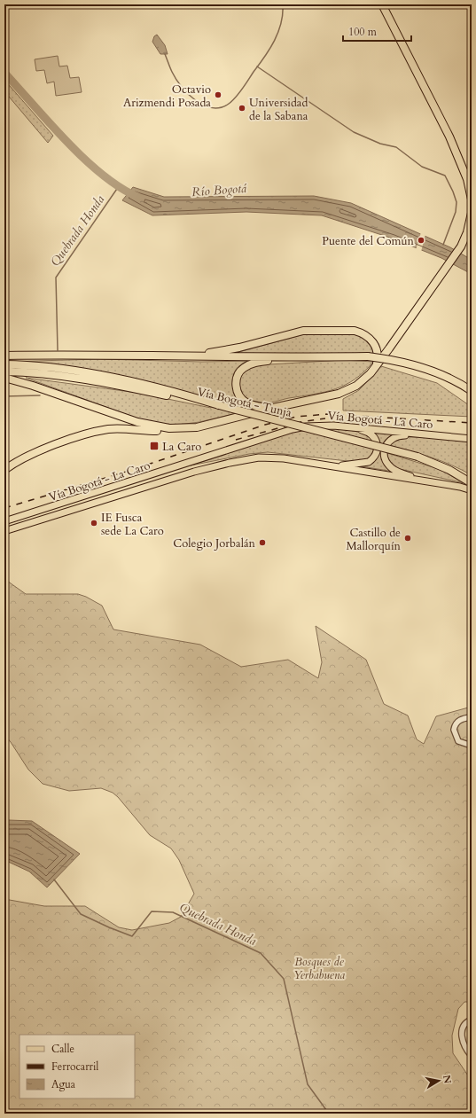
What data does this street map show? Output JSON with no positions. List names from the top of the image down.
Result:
{
  "streets": {
    "highway": ["Vía Bogotá - Tunja"],
    "main road": ["Vía Bogotá - La Caro"]
  },
  "water": ["Río Bogotá", "Quebrada Honda"],
  "parks": ["Bosques de Yerbabuena"],
  "places": {
    "other": [
      "Octavio Arizmendi Posada",
      "Universidad de la Sabana",
      "Puente del Común",
      "IE Fusca sede La Caro",
      "Castillo de Mallorquín",
      "Colegio Jorbalán"
    ],
    "transit": ["La Caro"]
  },
  "legend": ["Calle", "Ferrocarril", "Agua"],
  "scale_bar": "100 m",
  "north": "right"
}
